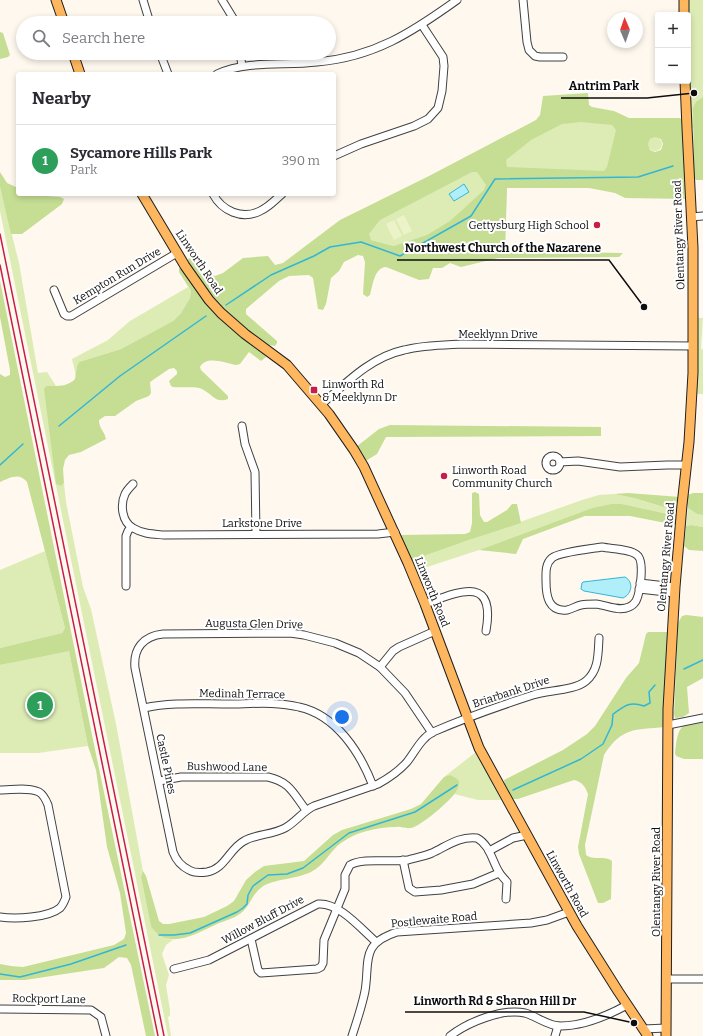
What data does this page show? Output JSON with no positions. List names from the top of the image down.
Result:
{
  "streets": {
    "main road": ["Olentangy River Road", "Linworth Road"],
    "street": [
      "Kempton Run Drive",
      "Meeklynn Drive",
      "Larkstone Drive",
      "Augusta Glen Drive",
      "Briarbank Drive",
      "Medinah Terrace",
      "Castle Pines",
      "Bushwood Lane",
      "Willow Bluff Drive",
      "Postlewaite Road",
      "Rockport Lane"
    ]
  },
  "crossings": [
    ["Olentangy River Road", "Meeklynn Drive"],
    ["Linworth Road", "Kempton Run Drive"],
    ["Linworth Road", "Meeklynn Drive"],
    ["Linworth Road", "Larkstone Drive"],
    ["Linworth Road", "Briarbank Drive"],
    ["Linworth Road", "Postlewaite Road"],
    ["Augusta Glen Drive", "Briarbank Drive"],
    ["Augusta Glen Drive", "Castle Pines"],
    ["Medinah Terrace", "Castle Pines"],
    ["Castle Pines", "Bushwood Lane"],
    ["Willow Bluff Drive", "Postlewaite Road"]
  ],
  "places": {
    "other": [
      "Antrim Park",
      "Gettysburg High School",
      "Northwest Church of the Nazarene",
      "Linworth Road Community Church",
      "Linworth Rd & Sharon Hill Dr"
    ],
    "transit": ["Linworth Rd & Meeklynn Dr"]
  },
  "north": "top",
  "page": {
    "map_buttons": ["+", "−"],
    "search": "Search here",
    "heading": "Nearby",
    "list": [
      {
        "mark": "1",
        "name": "Sycamore Hills Park",
        "note": "Park",
        "value": "390 m"
      }
    ],
    "pins": "1"
  }
}
